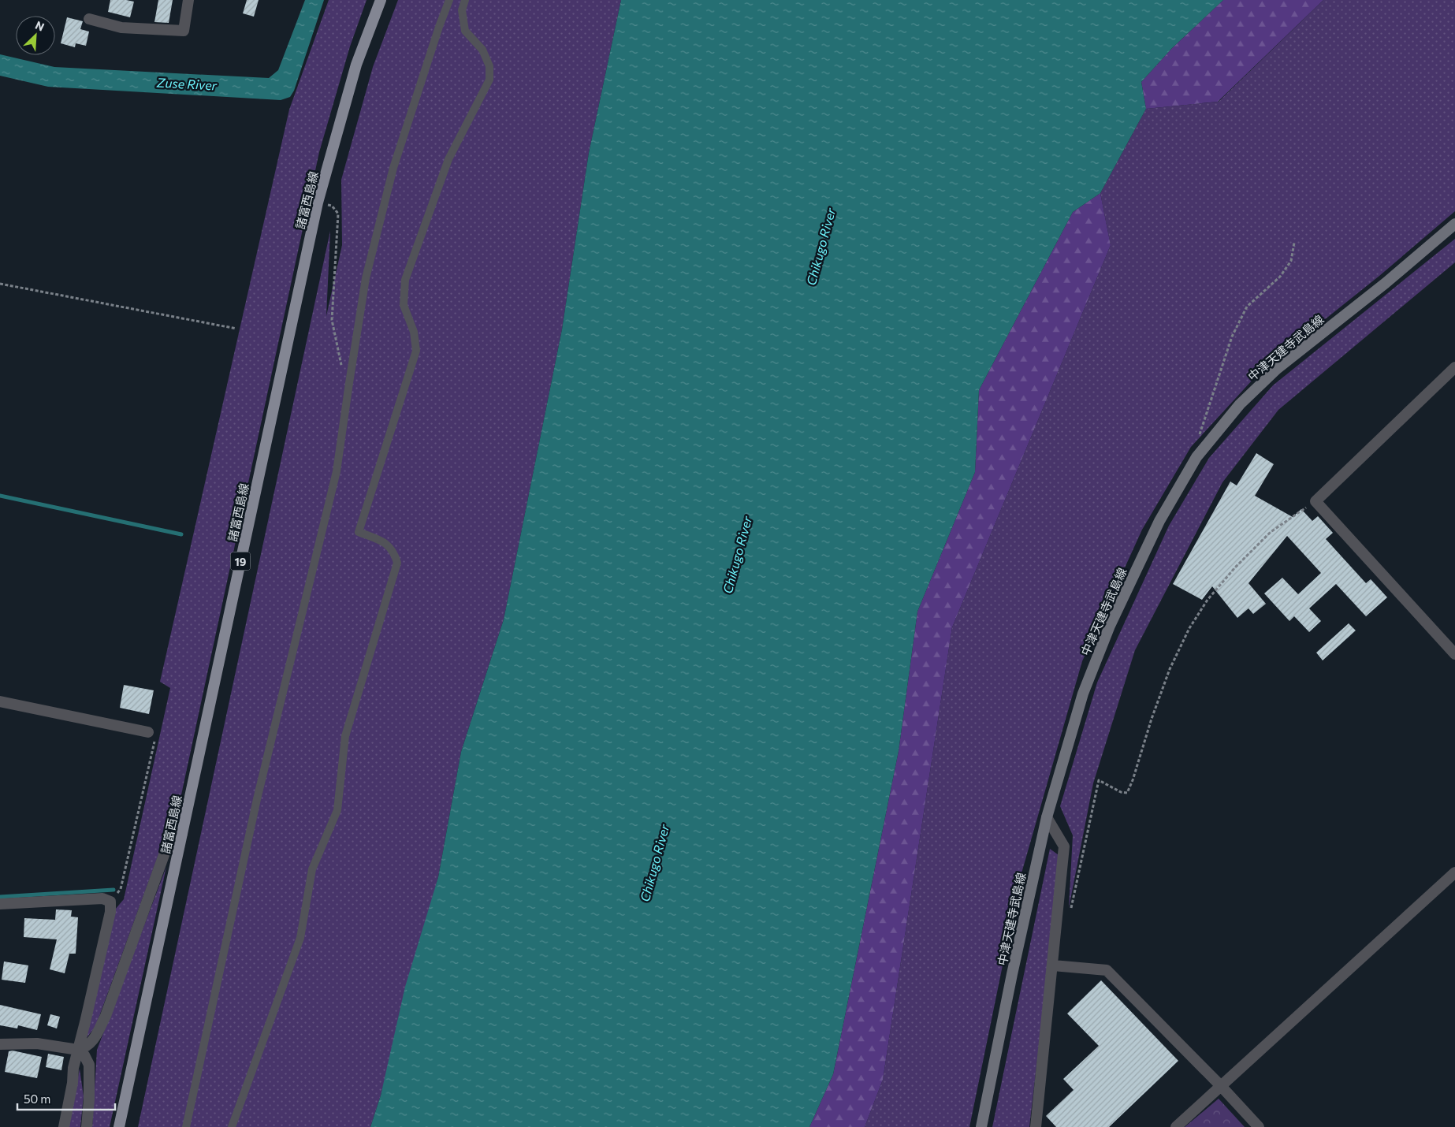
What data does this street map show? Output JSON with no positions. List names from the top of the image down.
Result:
{
  "streets": {
    "main road": ["諸富西島線", "中津天建寺武島線", "19"]
  },
  "water": ["Zuse River", "Chikugo River"],
  "scale_bar": "50 m",
  "north": "top right"
}
